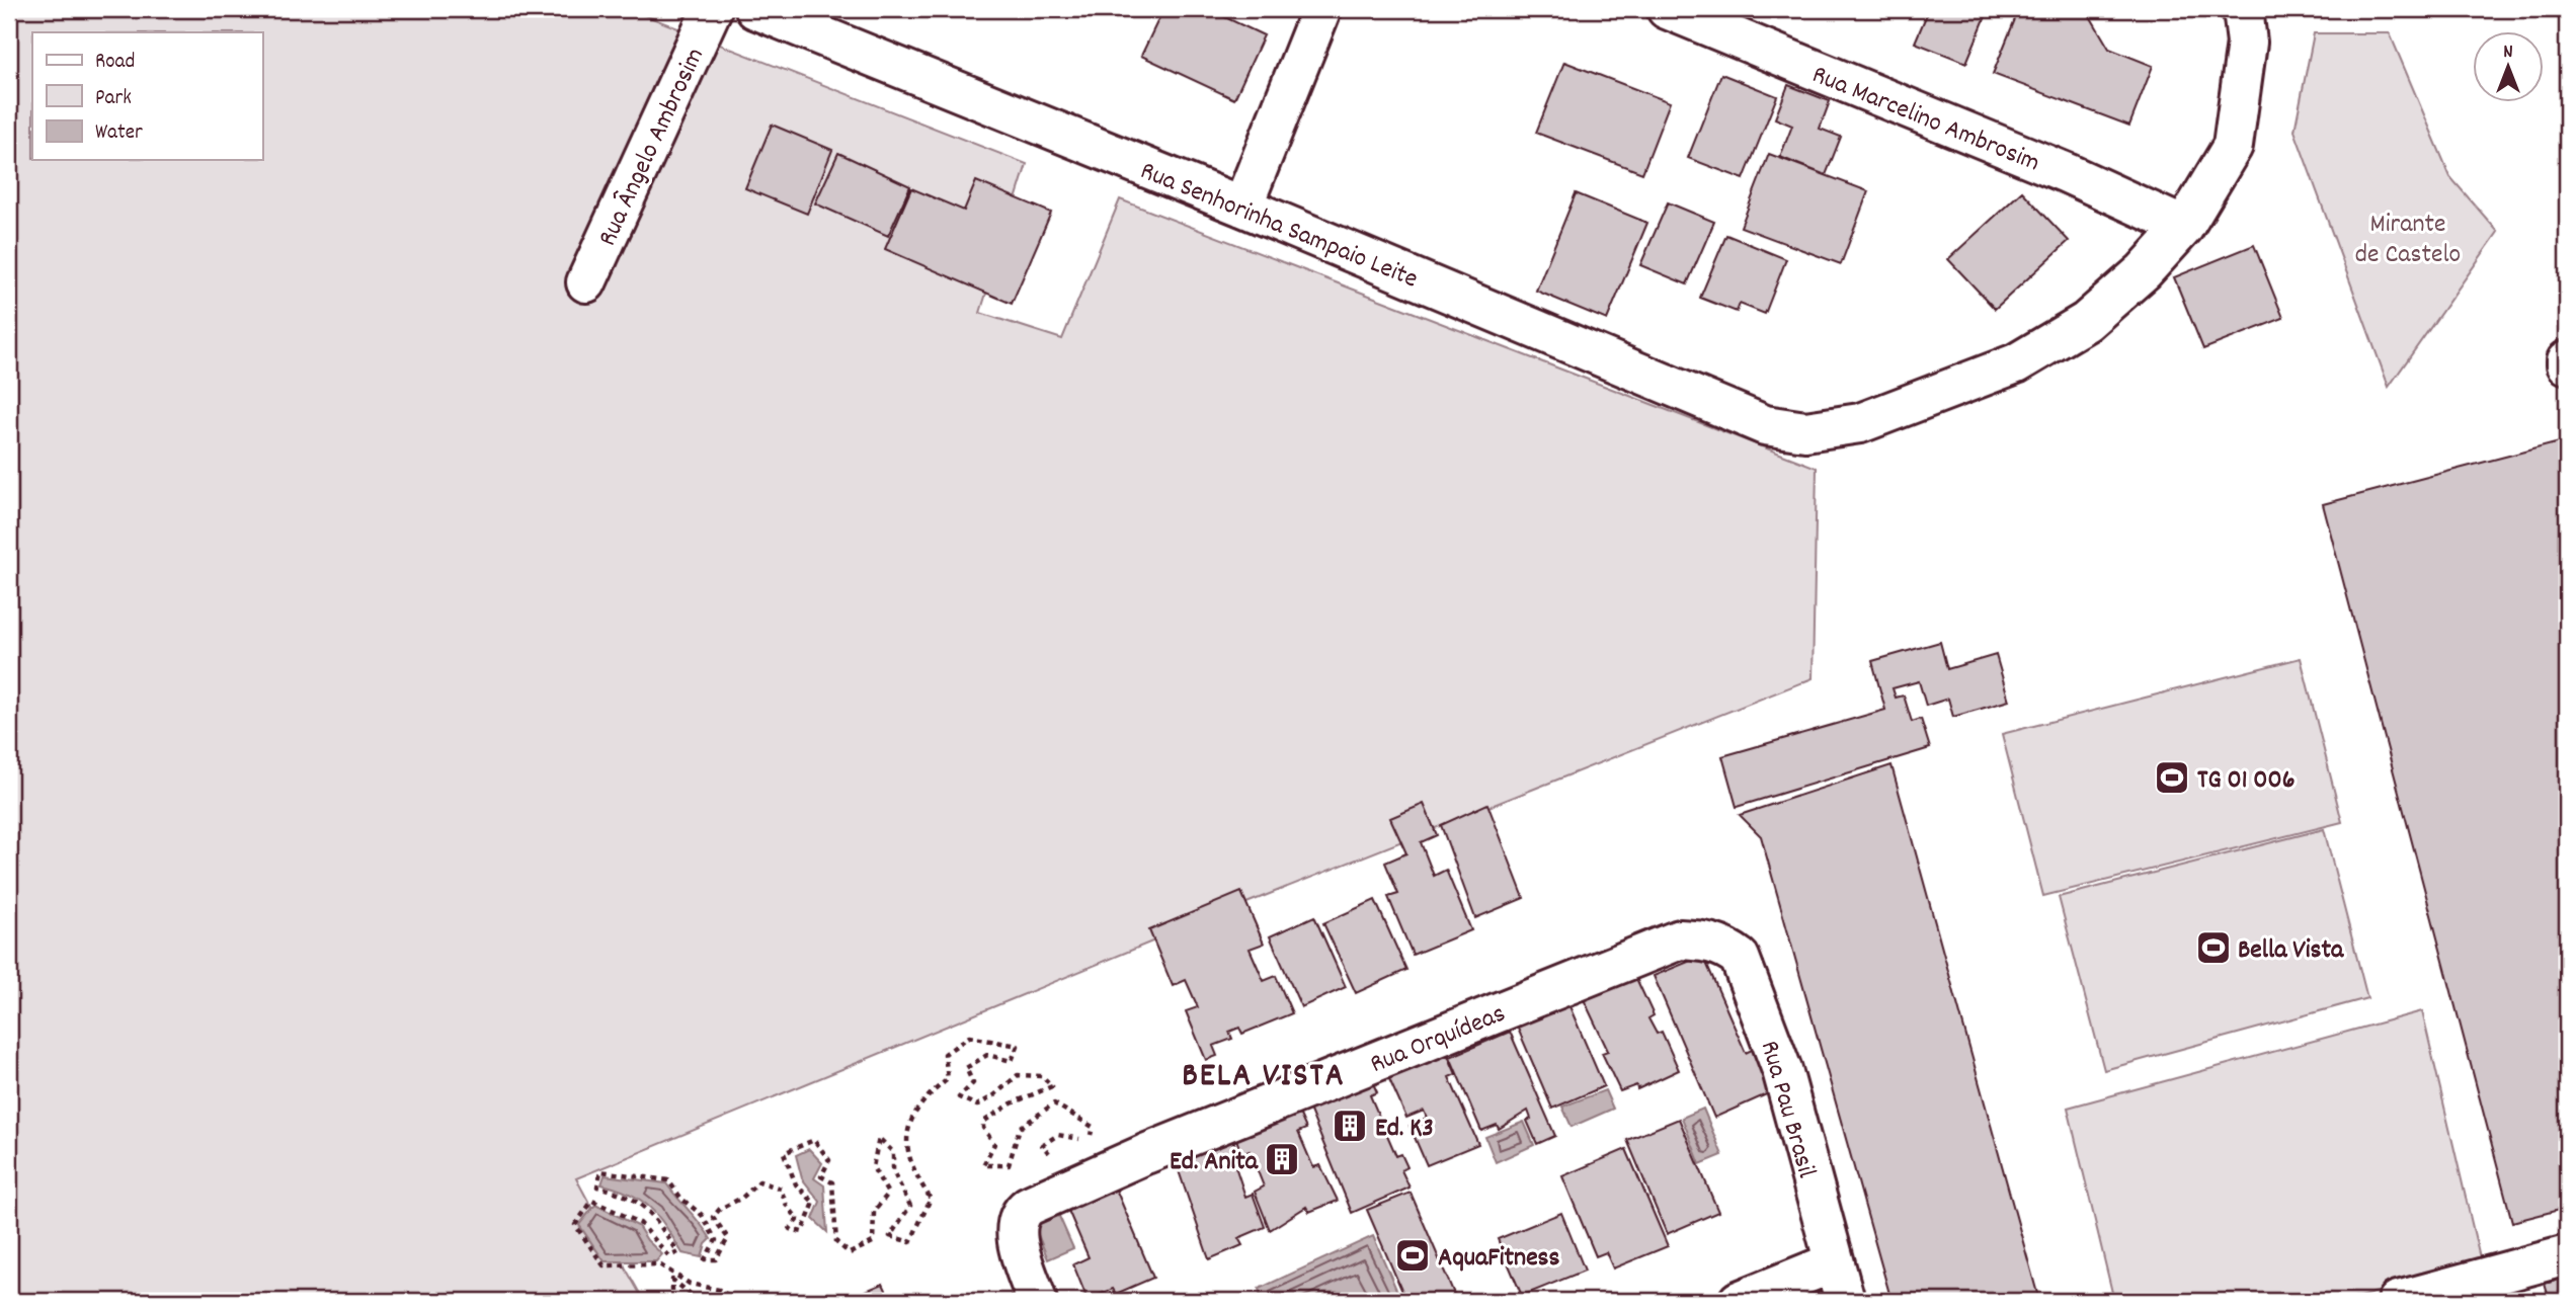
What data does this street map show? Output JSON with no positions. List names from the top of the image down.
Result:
{
  "streets": {
    "street": [
      "Rua Marcelino Ambrosim",
      "Rua Ângelo Ambrosim",
      "Rua Senhorinha Sampaio Leite",
      "Rua Orquídeas",
      "Rua Pau Brasil"
    ]
  },
  "crossings": [
    ["Rua Marcelino Ambrosim", "Rua Senhorinha Sampaio Leite"],
    ["Rua Orquídeas", "Rua Pau Brasil"]
  ],
  "districts": ["BELA VISTA"],
  "parks": ["Mirante de Castelo"],
  "places": {
    "sports": ["TG 01 006", "Bella Vista", "AquaFitness"],
    "building": ["Ed. K3", "Ed. Anita"]
  },
  "legend": ["Road", "Park", "Water"],
  "north": "top"
}
